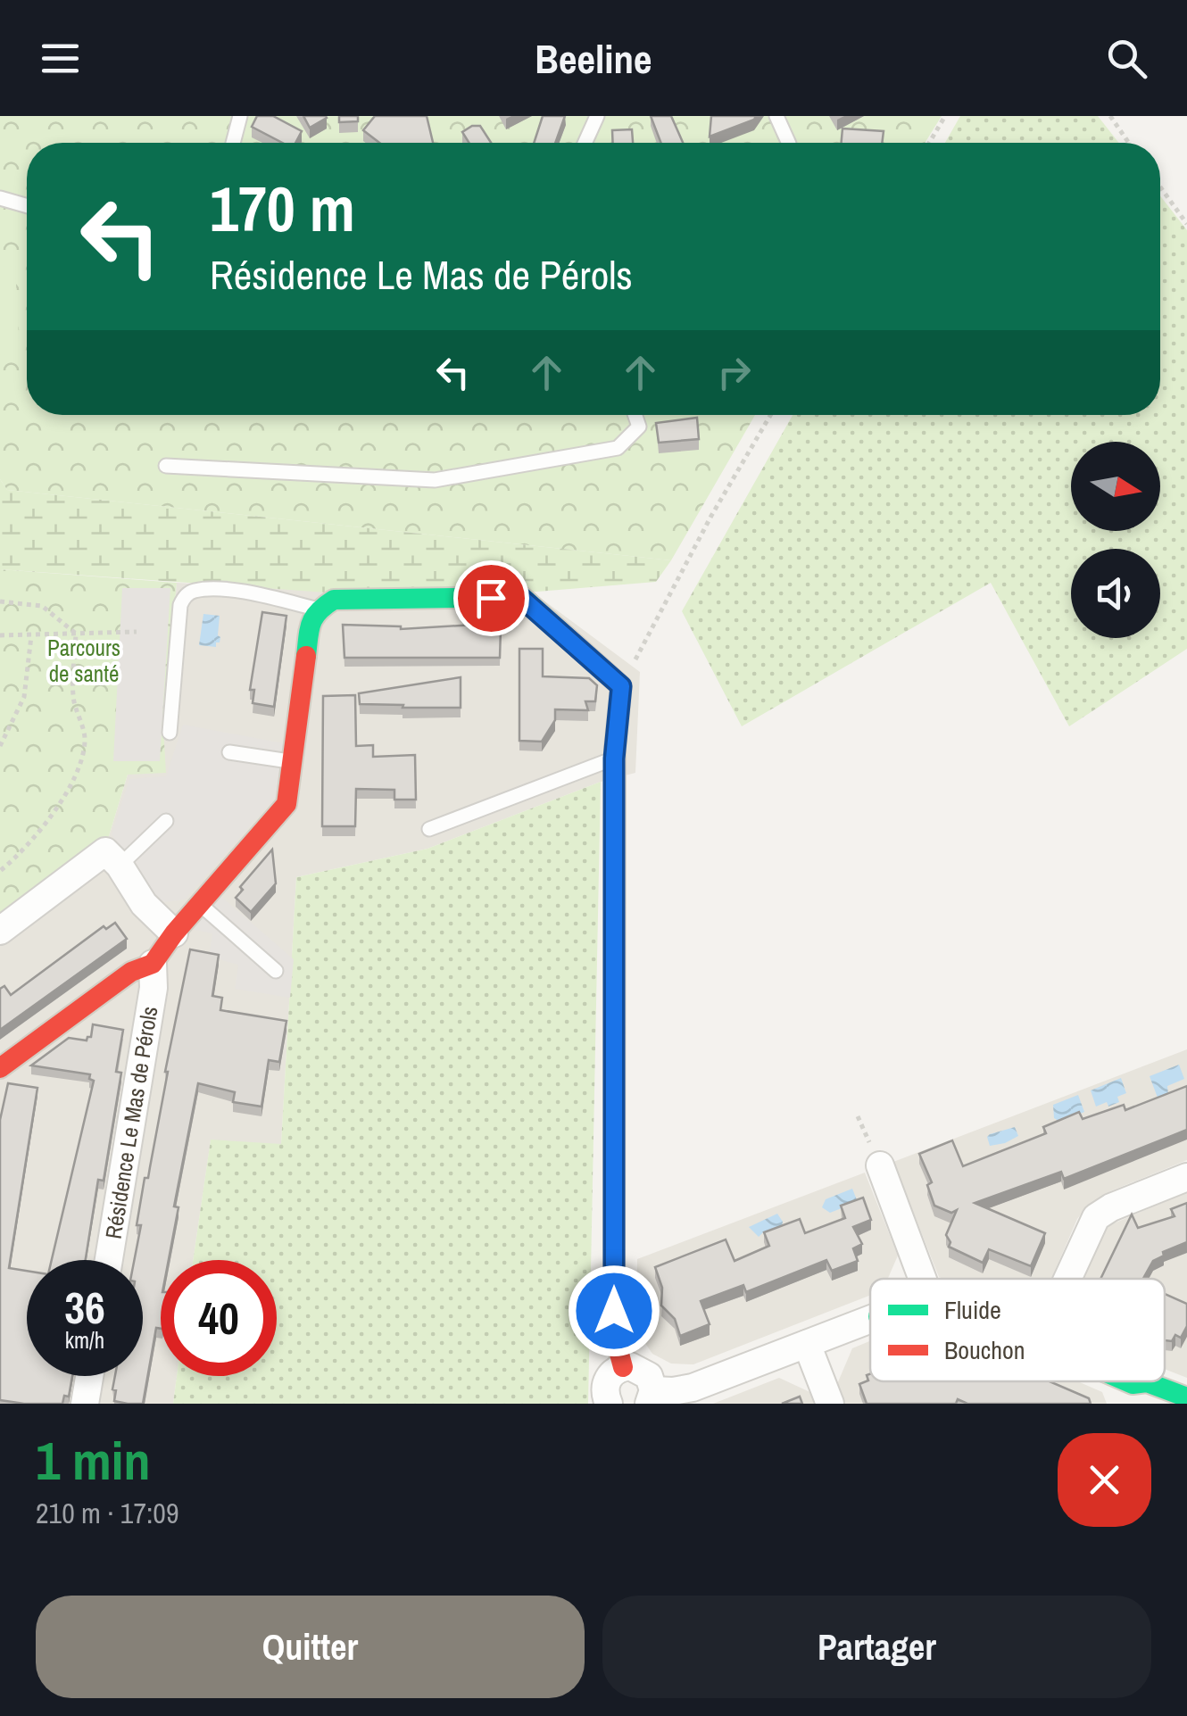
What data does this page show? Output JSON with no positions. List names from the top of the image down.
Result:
{
  "streets": {
    "street": ["Résidence Le Mas de Pérols"]
  },
  "parks": ["Parcours de santé"],
  "legend": ["Fluide", "Bouchon"],
  "north": "right",
  "page": {
    "header": "Beeline",
    "turn": ["170 m", "Résidence Le Mas de Pérols"],
    "speed": "36 km/h",
    "limit": "40",
    "heading": ["1 min", "210 m · 17:09"],
    "buttons": ["Quitter", "Partager"]
  }
}
